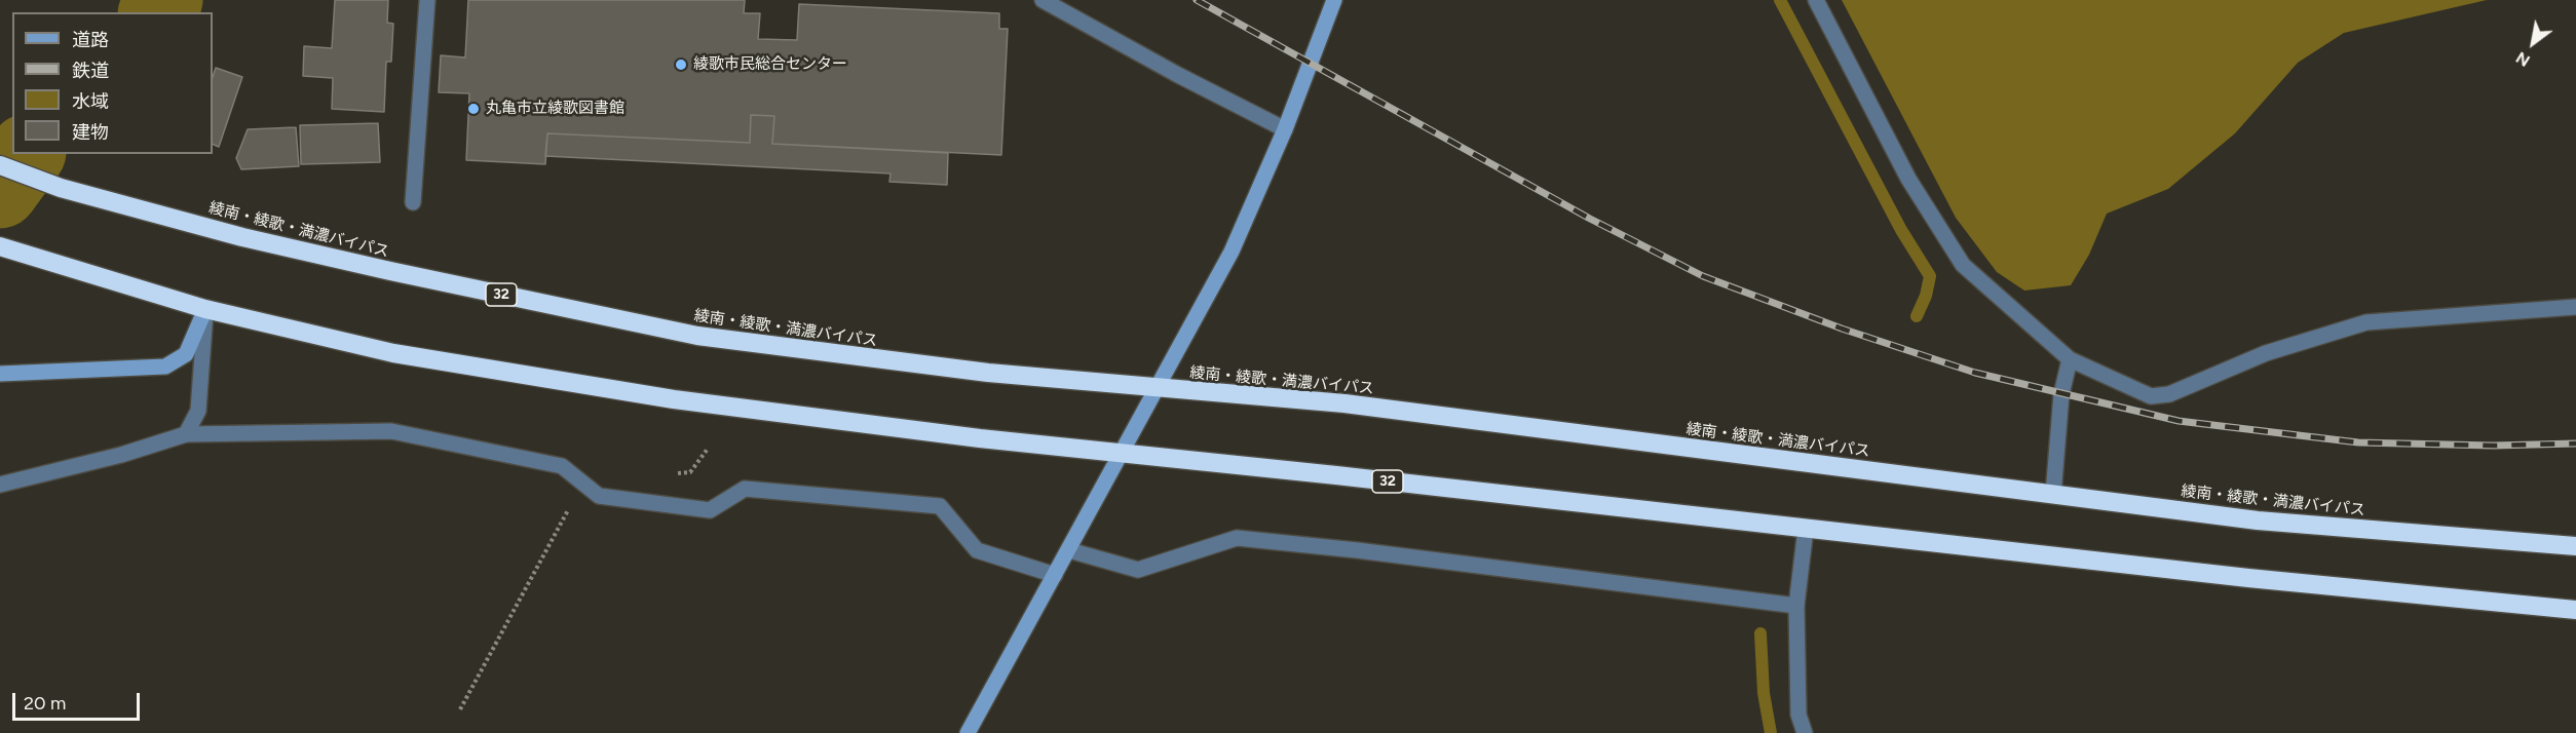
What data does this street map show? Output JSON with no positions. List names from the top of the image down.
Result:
{
  "streets": {
    "highway": ["綾南・綾歌・満濃バイパス", "32"]
  },
  "places": ["綾歌市民総合センター", "丸亀市立綾歌図書館"],
  "legend": [
    "道路",
    "鉄道",
    "水域",
    "建物"
  ],
  "scale_bar": "20 m",
  "north": "bottom left"
}
